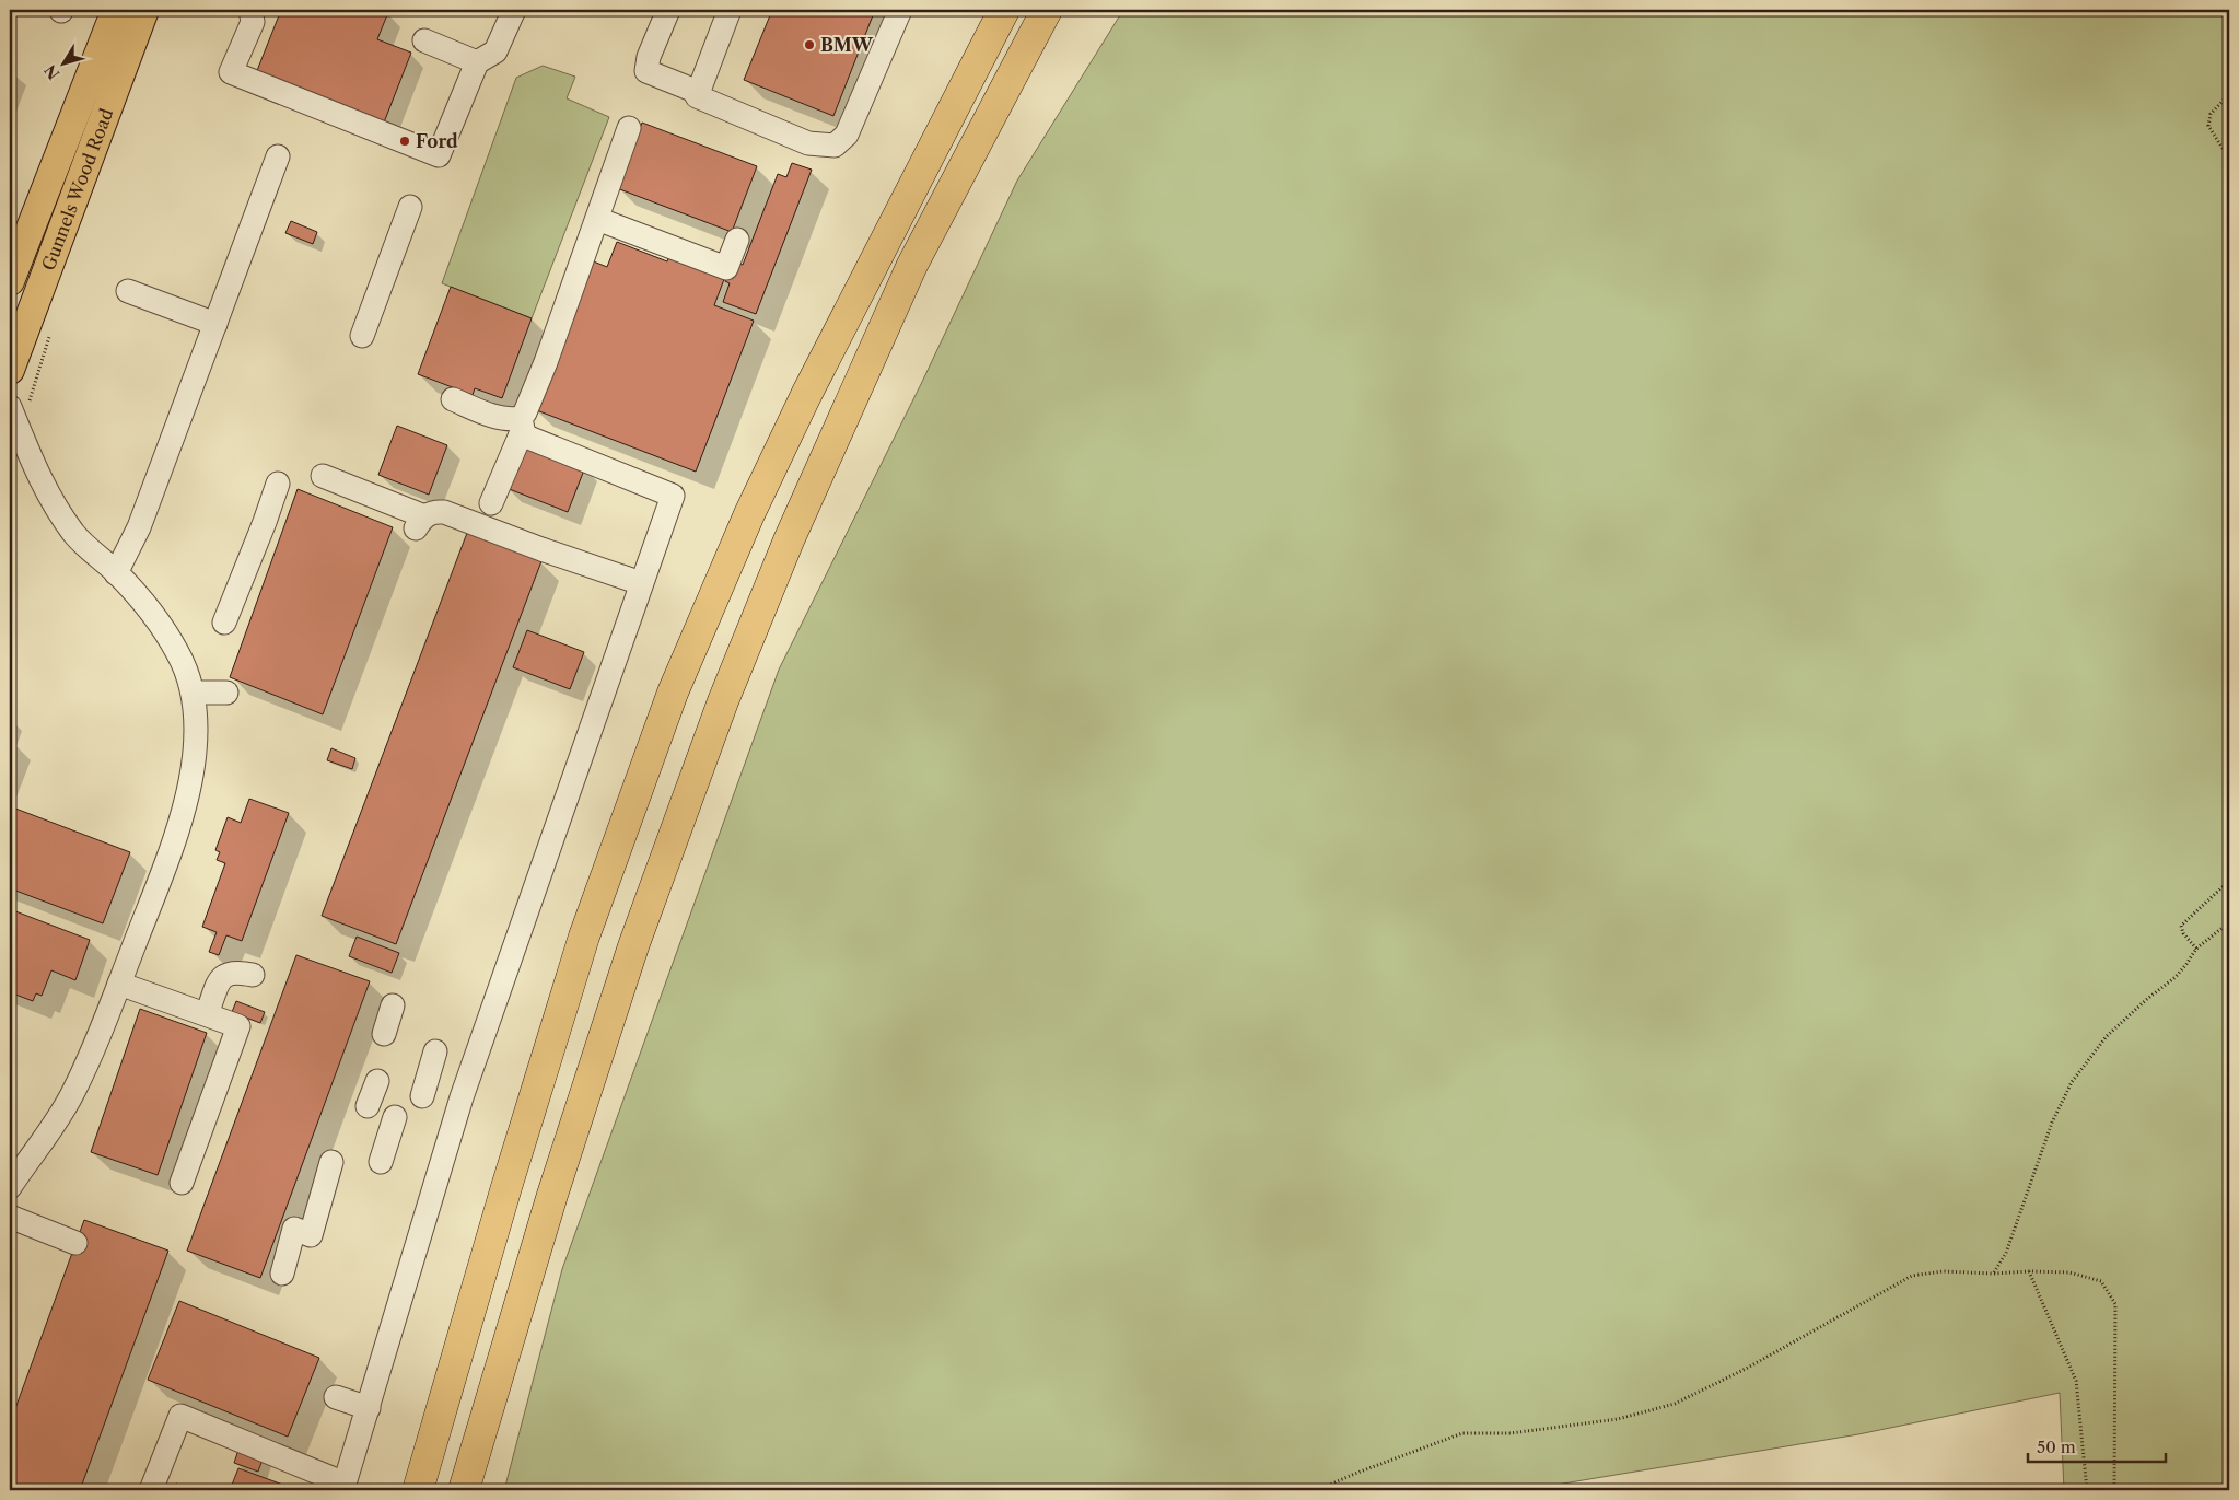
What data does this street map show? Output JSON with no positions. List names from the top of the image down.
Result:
{
  "streets": {
    "main road": ["Gunnels Wood Road"]
  },
  "places": ["BMW", "Ford"],
  "scale_bar": "50 m",
  "north": "bottom left"
}
